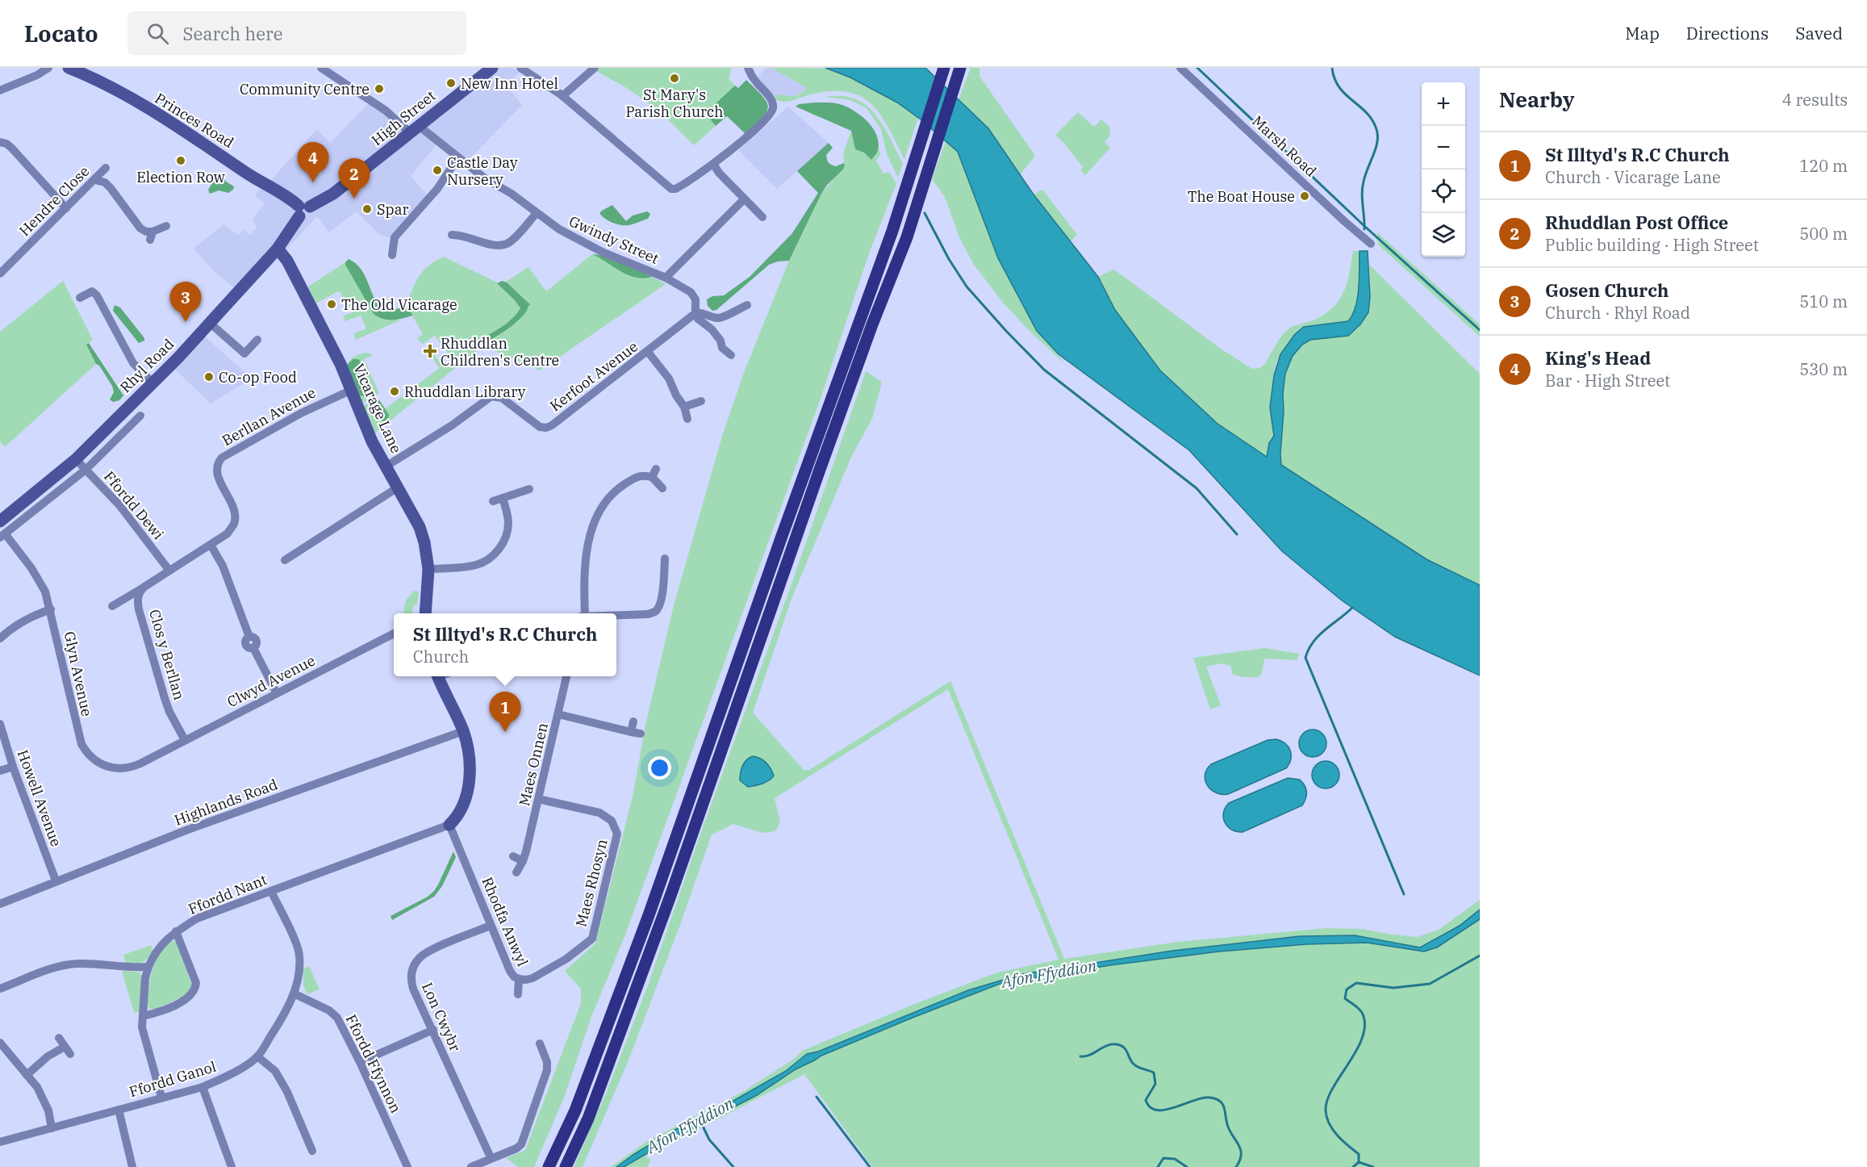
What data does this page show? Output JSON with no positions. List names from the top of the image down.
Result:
{
  "streets": {
    "street": [
      "High Street",
      "Princes Road",
      "Marsh Road",
      "Hendre Close",
      "Gwindy Street",
      "Rhyl Road",
      "Kerfoot Avenue",
      "Vicarage Lane",
      "Berllan Avenue",
      "Ffordd Dewi",
      "Clos y Berllan",
      "Glyn Avenue",
      "Clwyd Avenue",
      "Maes Onnen",
      "Howell Avenue",
      "Highlands Road",
      "Maes Rhosyn",
      "Ffordd Nant",
      "Rhodfa Anwyl",
      "Lon Cwybr",
      "Ffordd Ffynnon",
      "Ffordd Ganol"
    ]
  },
  "crossings": [
    ["High Street", "Princes Road"],
    ["High Street", "Gwindy Street"],
    ["High Street", "Rhyl Road"],
    ["Princes Road", "Rhyl Road"],
    ["Gwindy Street", "Kerfoot Avenue"],
    ["Rhyl Road", "Vicarage Lane"],
    ["Rhyl Road", "Ffordd Dewi"],
    ["Kerfoot Avenue", "Vicarage Lane"],
    ["Vicarage Lane", "Berllan Avenue"],
    ["Berllan Avenue", "Ffordd Dewi"],
    ["Berllan Avenue", "Clos y Berllan"],
    ["Clos y Berllan", "Clwyd Avenue"],
    ["Glyn Avenue", "Clwyd Avenue"],
    ["Maes Onnen", "Maes Rhosyn"],
    ["Howell Avenue", "Highlands Road"],
    ["Maes Rhosyn", "Rhodfa Anwyl"],
    ["Ffordd Nant", "Rhodfa Anwyl"],
    ["Ffordd Nant", "Ffordd Ganol"],
    ["Rhodfa Anwyl", "Lon Cwybr"],
    ["Ffordd Ffynnon", "Ffordd Ganol"]
  ],
  "water": ["Afon Ffyddion"],
  "places": {
    "other": [
      "St Mary's Parish Church",
      "New Inn Hotel",
      "Community Centre",
      "Election Row",
      "Castle Day Nursery",
      "The Boat House",
      "Spar",
      "The Old Vicarage",
      "Co-op Food",
      "Rhuddlan Library"
    ],
    "health": ["Rhuddlan Children's Centre"]
  },
  "page": {
    "header": "Locato",
    "search": "Search here",
    "nav": ["Map", "Directions", "Saved"],
    "heading": ["Nearby", "4 results"],
    "map_buttons": ["+", "−"],
    "list": [
      {
        "mark": "1",
        "name": "St Illtyd's R.C Church",
        "note": "Church · Vicarage Lane",
        "value": "120 m"
      },
      {
        "mark": "2",
        "name": "Rhuddlan Post Office",
        "note": "Public building · High Street",
        "value": "500 m"
      },
      {
        "mark": "3",
        "name": "Gosen Church",
        "note": "Church · Rhyl Road",
        "value": "510 m"
      },
      {
        "mark": "4",
        "name": "King's Head",
        "note": "Bar · High Street",
        "value": "530 m"
      }
    ],
    "pins": [
      "4",
      "2",
      "3",
      "1"
    ],
    "popup": ["St Illtyd's R.C Church", "Church"]
  }
}
